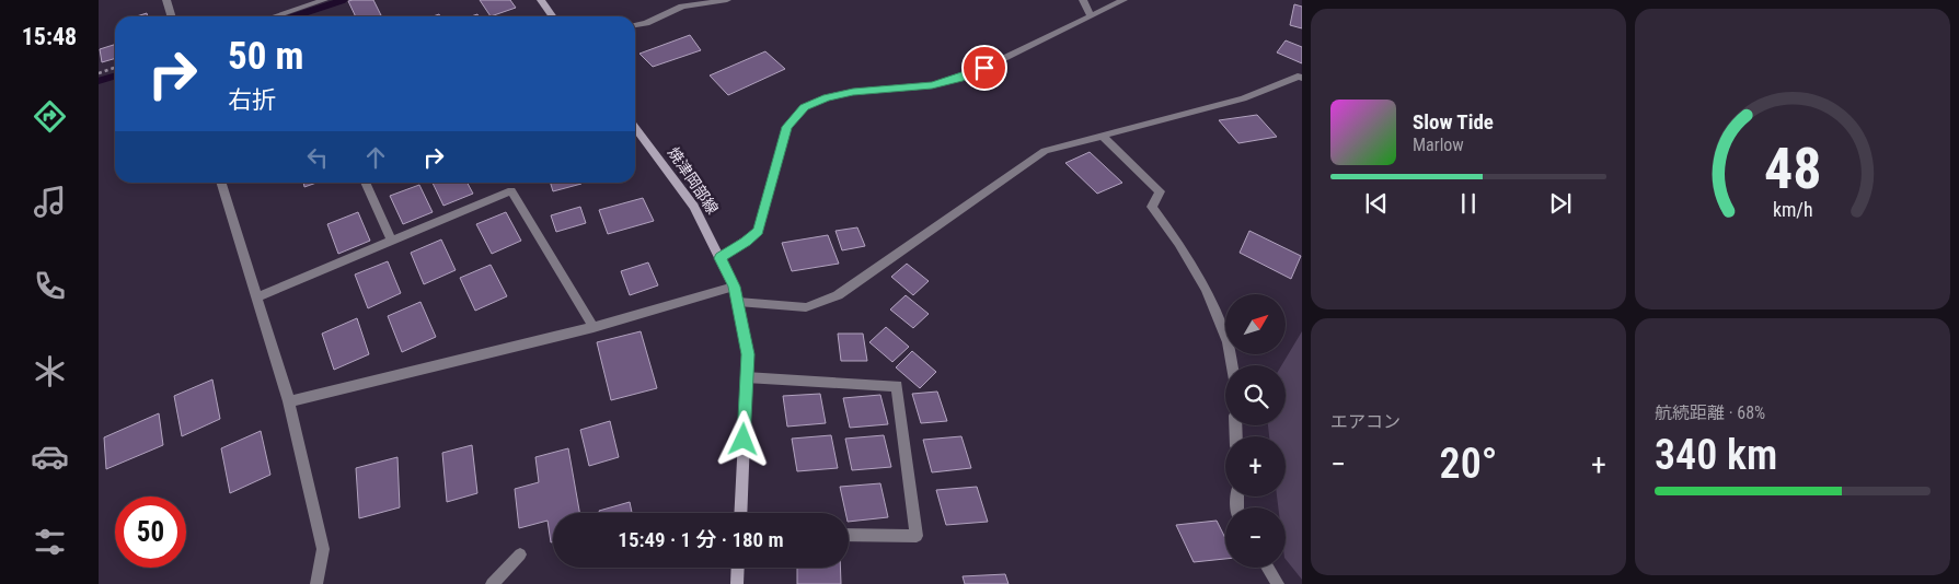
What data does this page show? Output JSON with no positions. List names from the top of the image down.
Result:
{
  "streets": {
    "main road": ["焼津岡部線"]
  },
  "north": "top right",
  "page": {
    "tabs": "15:48",
    "turn": ["50 m", "右折"],
    "song": ["Slow Tide", "Marlow"],
    "map_buttons": ["+", "−"],
    "tile": [
      "エアコン",
      ["航続距離 · 68%", "340 km"]
    ],
    "heat": ["−", "20°", "+"],
    "limit": "50",
    "trip": "15:49 · 1 分 · 180 m",
    "gauge": ["48", "km/h"]
  }
}
